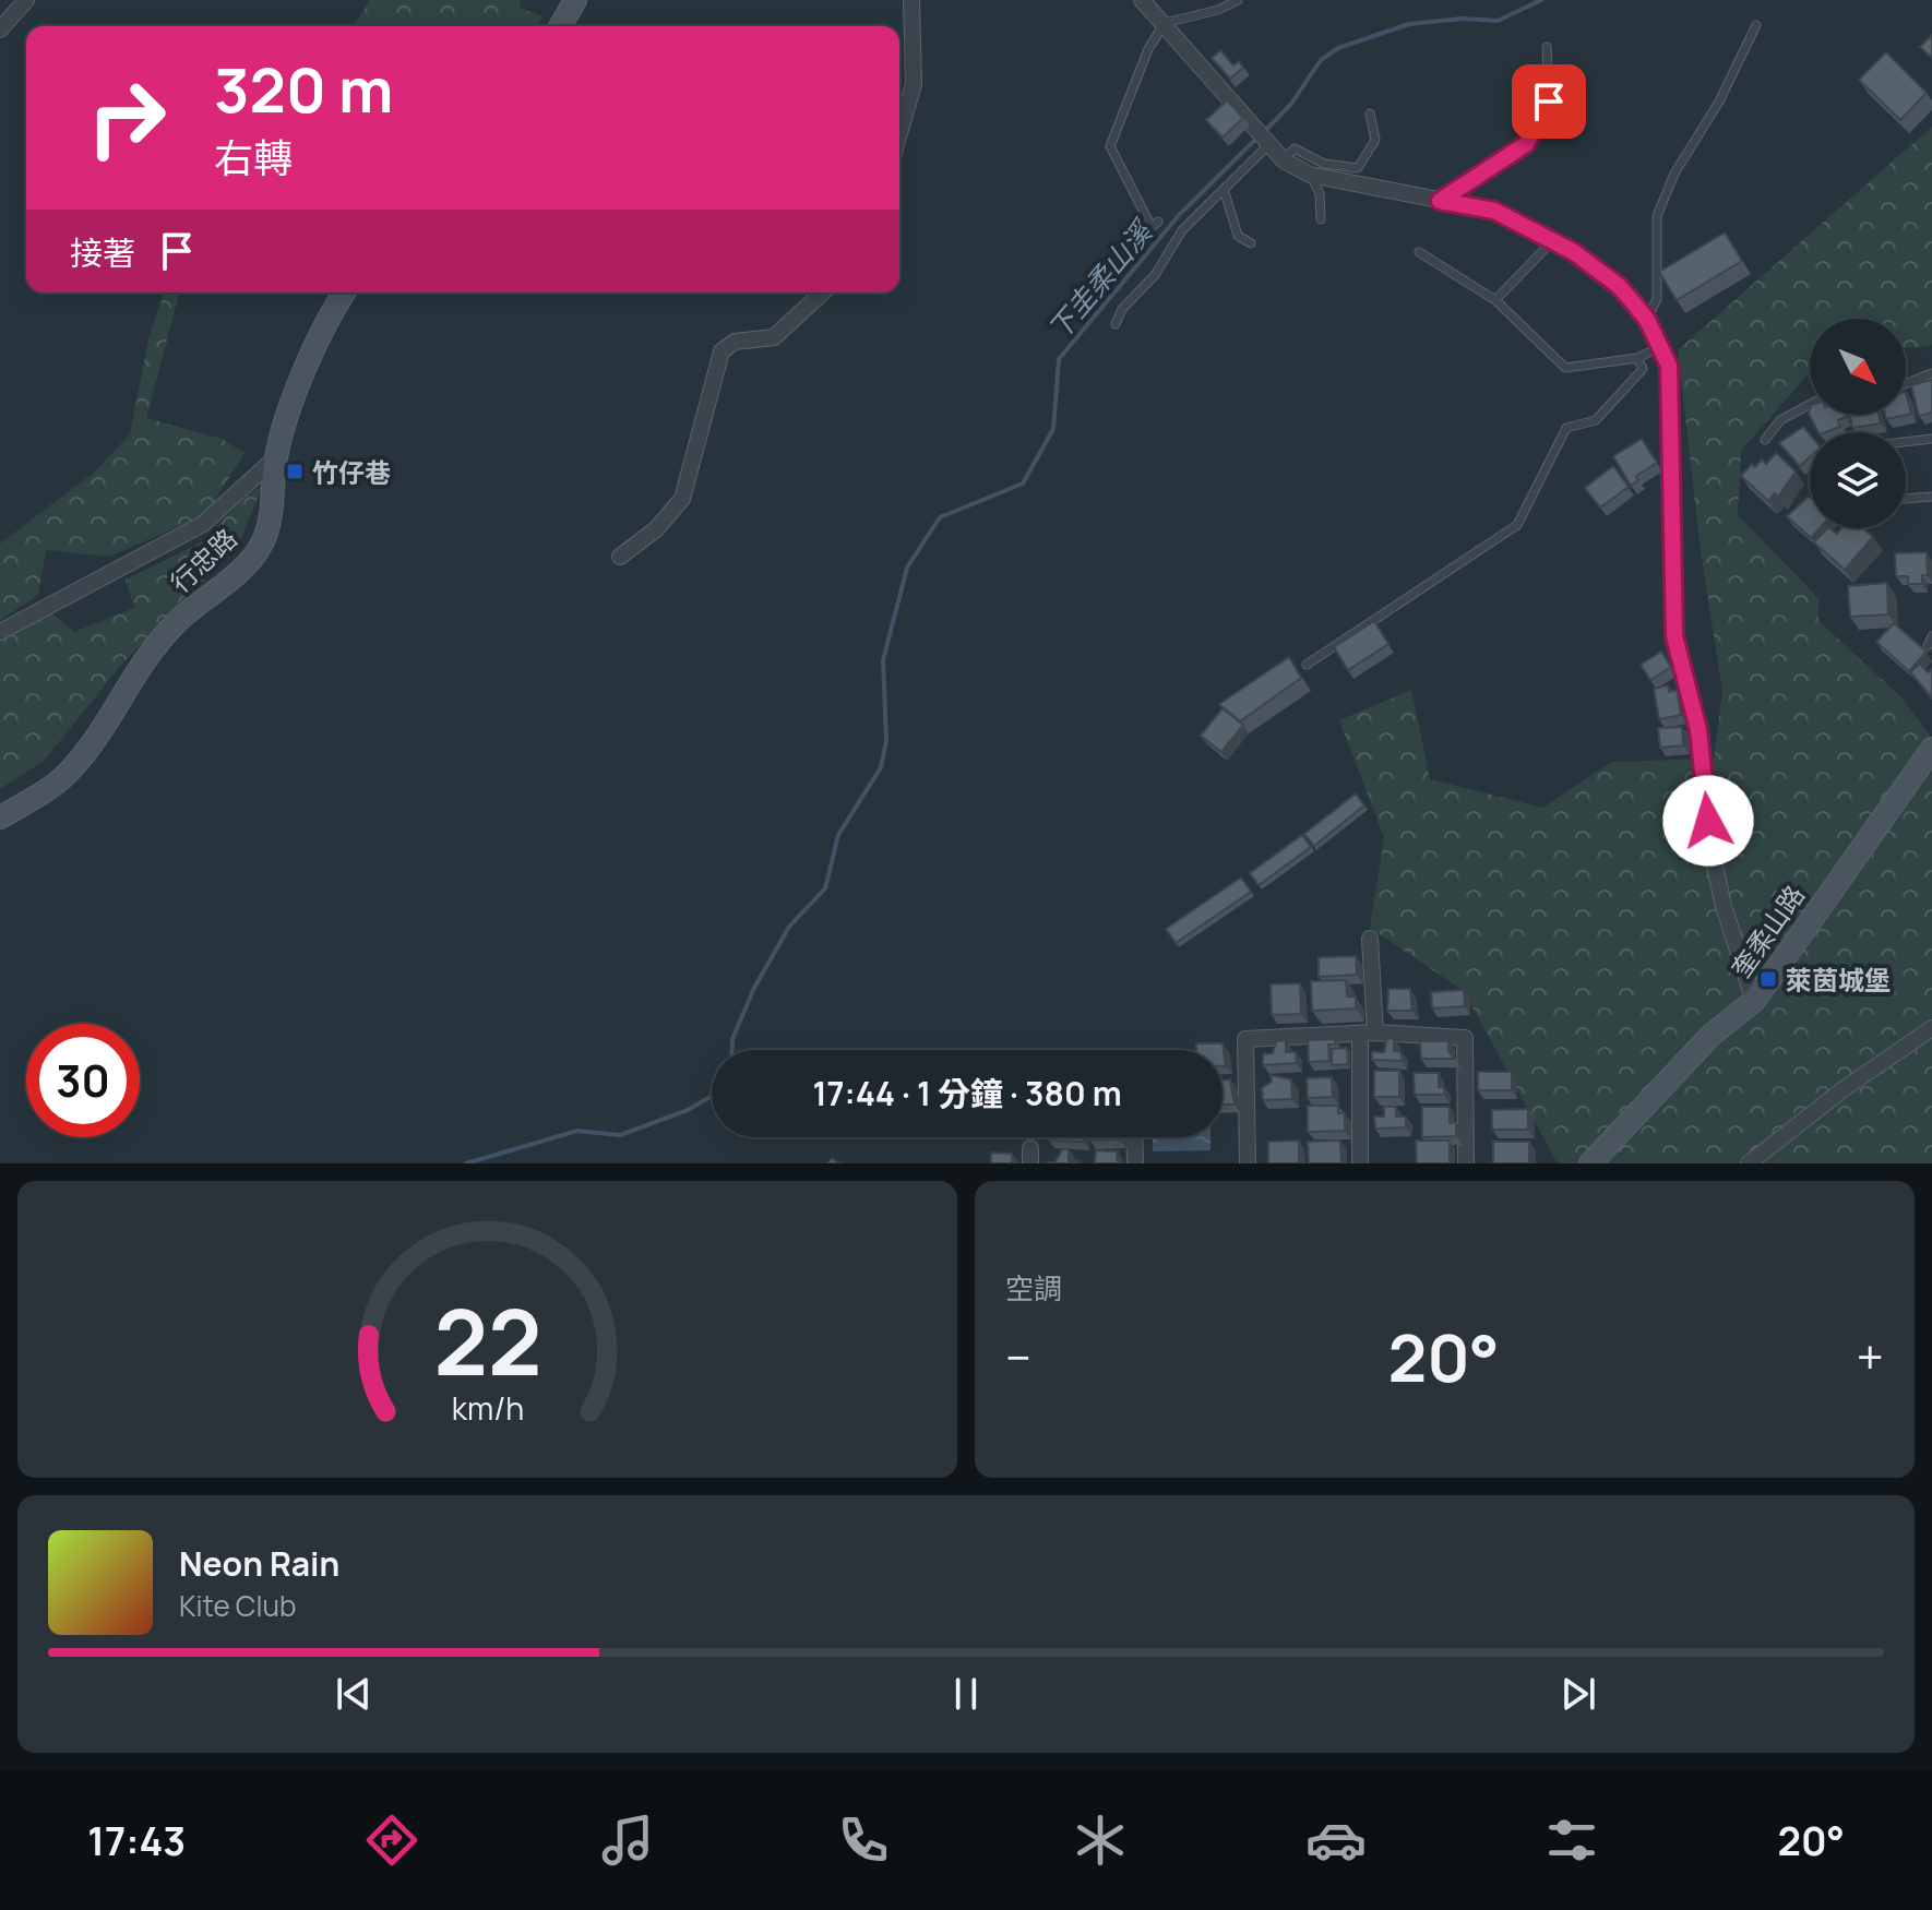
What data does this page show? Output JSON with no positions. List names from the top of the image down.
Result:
{
  "streets": {
    "street": ["行忠路", "奎柔山路"]
  },
  "water": ["下圭柔山溪"],
  "places": {
    "transit": ["竹仔巷", "萊茵城堡"]
  },
  "north": "bottom right",
  "page": {
    "turn": ["320 m", "右轉"],
    "then": "接著",
    "limit": "30",
    "trip": "17:44 · 1 分鐘 · 380 m",
    "tile": "空調",
    "heat": ["−", "20°", "+"],
    "song": ["Neon Rain", "Kite Club"],
    "tabs": ["17:43", "20°"],
    "gauge": ["22", "km/h"]
  }
}
